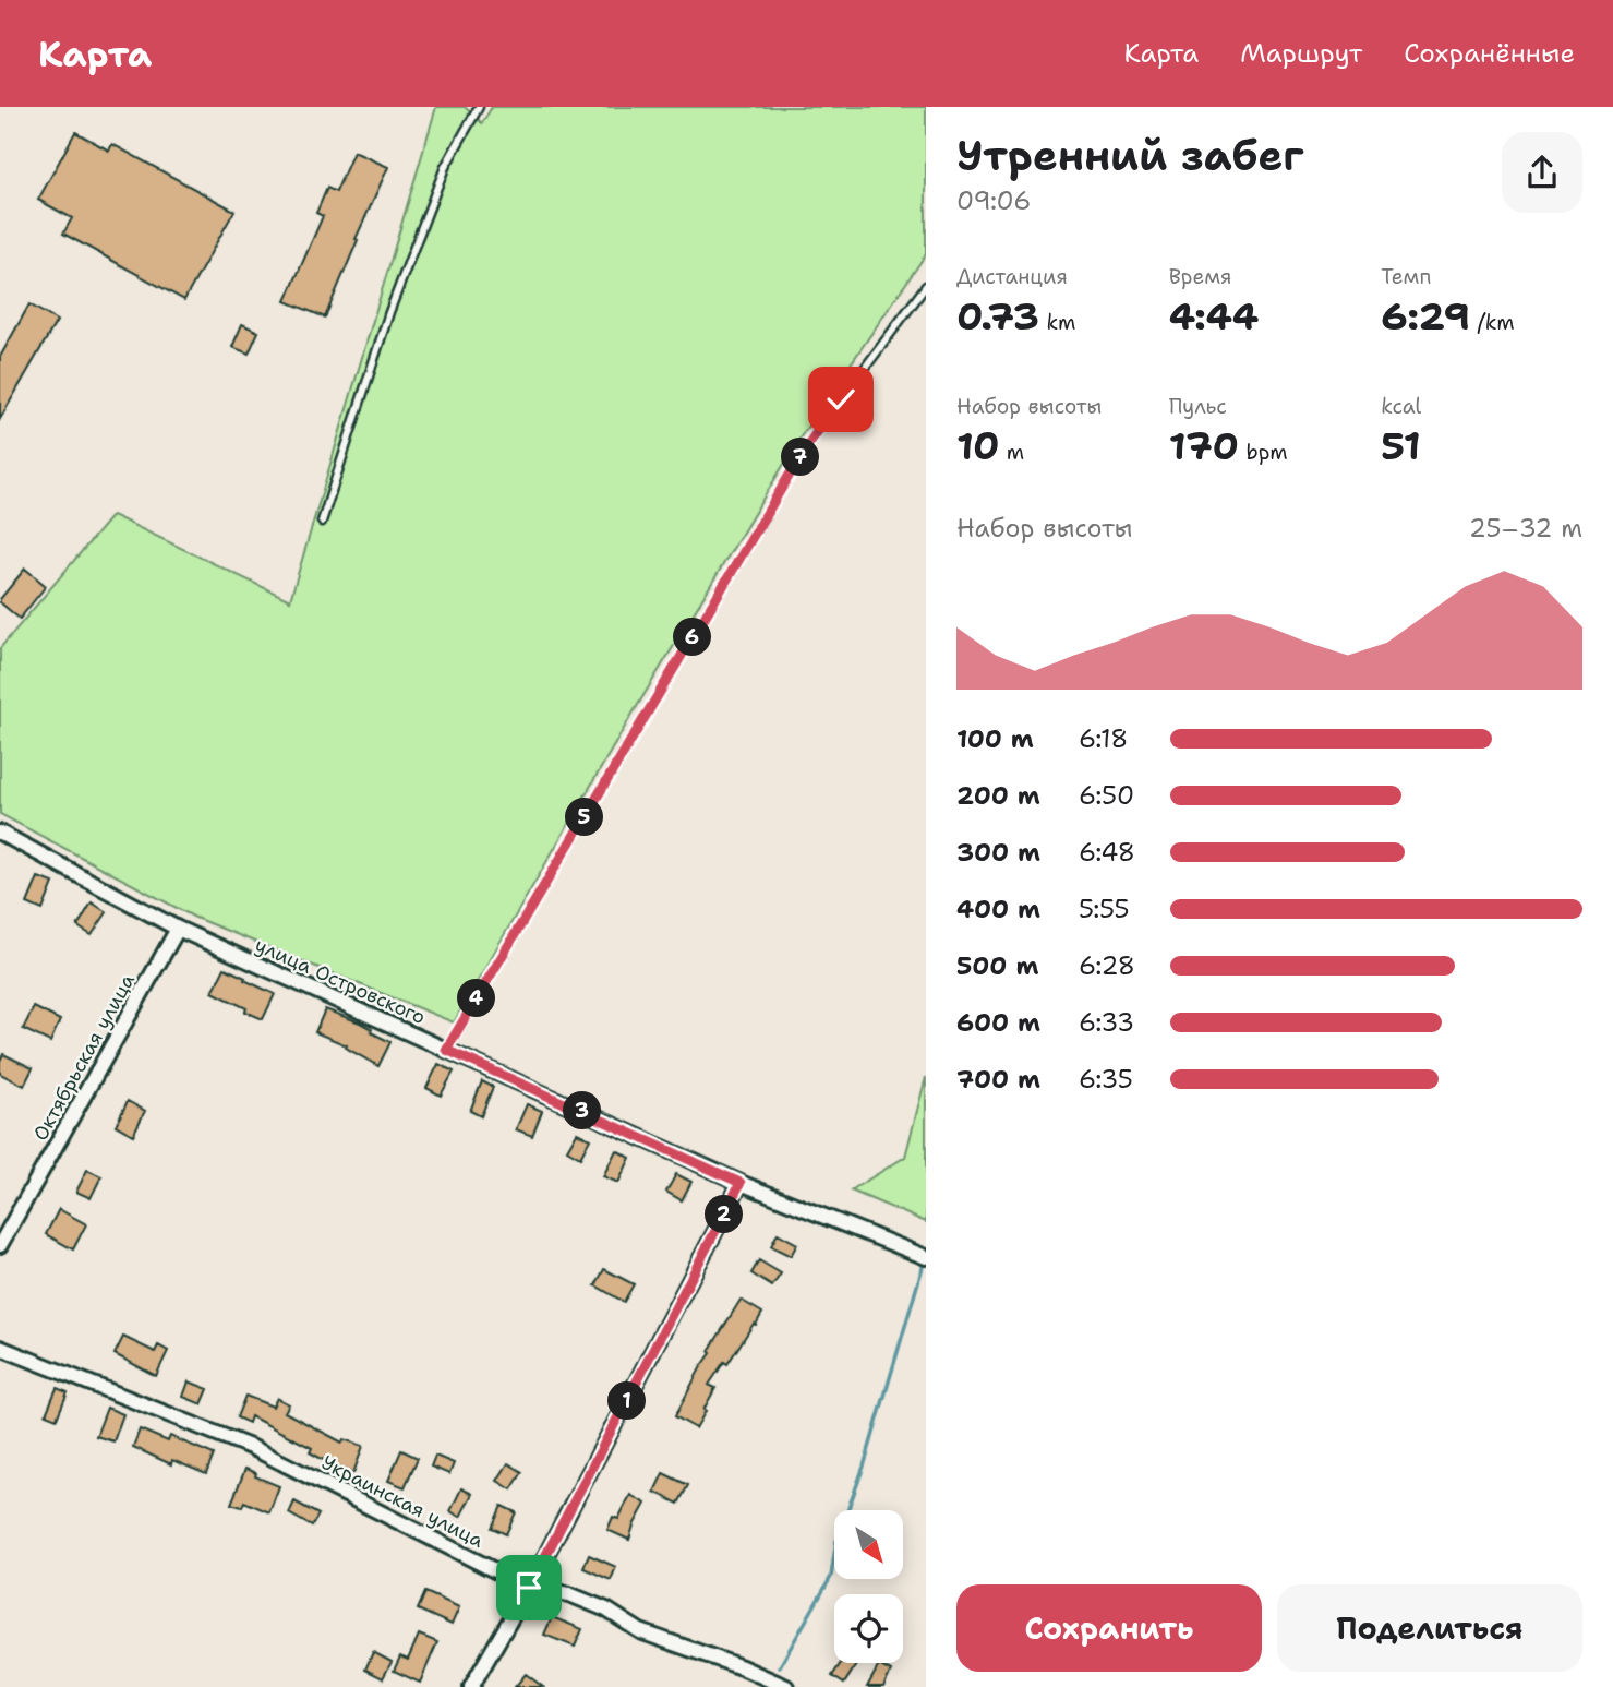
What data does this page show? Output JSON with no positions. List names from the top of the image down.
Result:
{
  "streets": {
    "street": ["улица Островского", "Октябрьская улица", "Украинская улица"]
  },
  "crossings": [
    ["улица Островского", "Октябрьская улица"]
  ],
  "north": "bottom right",
  "page": {
    "header": "Карта",
    "nav": ["Карта", "Маршрут", "Сохранённые"],
    "heading": ["Утренний забег", "09:06"],
    "stats": [
      ["Дистанция", "0.73 km"],
      ["Время", "4:44"],
      ["Темп", "6:29 /km"],
      ["Набор высоты", "10 m"],
      ["Пульс", "170 bpm"],
      ["kcal", "51"]
    ],
    "pins": [
      "7",
      "6",
      "5",
      "4",
      "3",
      "2",
      "1"
    ],
    "chart": ["Набор высоты", "25–32 m"],
    "list": [
      {
        "name": "100 m",
        "note": "6:18"
      },
      {
        "name": "200 m",
        "note": "6:50"
      },
      {
        "name": "300 m",
        "note": "6:48"
      },
      {
        "name": "400 m",
        "note": "5:55"
      },
      {
        "name": "500 m",
        "note": "6:28"
      },
      {
        "name": "600 m",
        "note": "6:33"
      },
      {
        "name": "700 m",
        "note": "6:35"
      }
    ],
    "buttons": ["Сохранить", "Поделиться"]
  }
}
